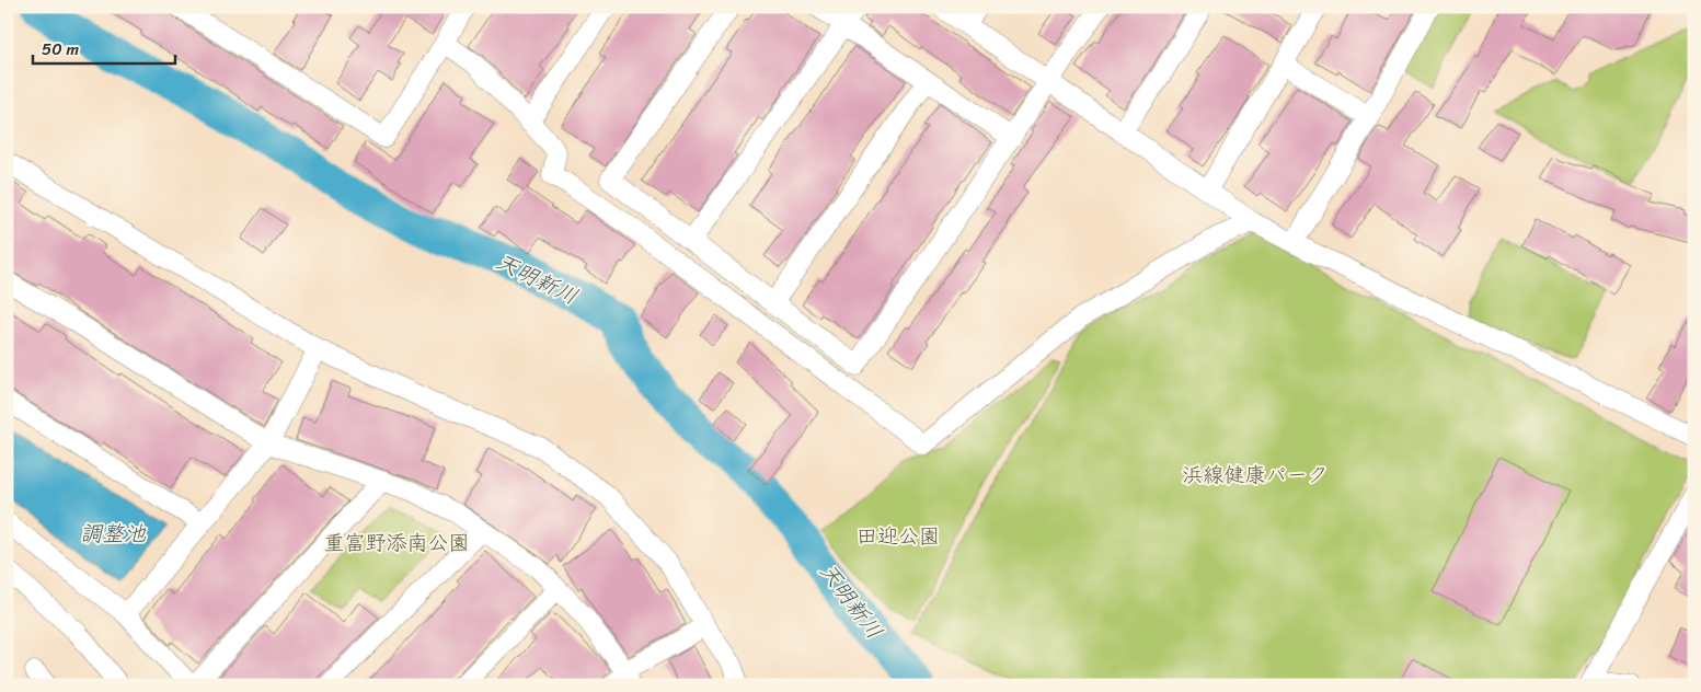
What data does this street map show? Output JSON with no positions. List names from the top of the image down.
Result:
{
  "water": ["天明新川", "調整池"],
  "parks": ["浜線健康パーク", "田迎公園", "重富野添南公園"],
  "scale_bar": "50 m"
}
